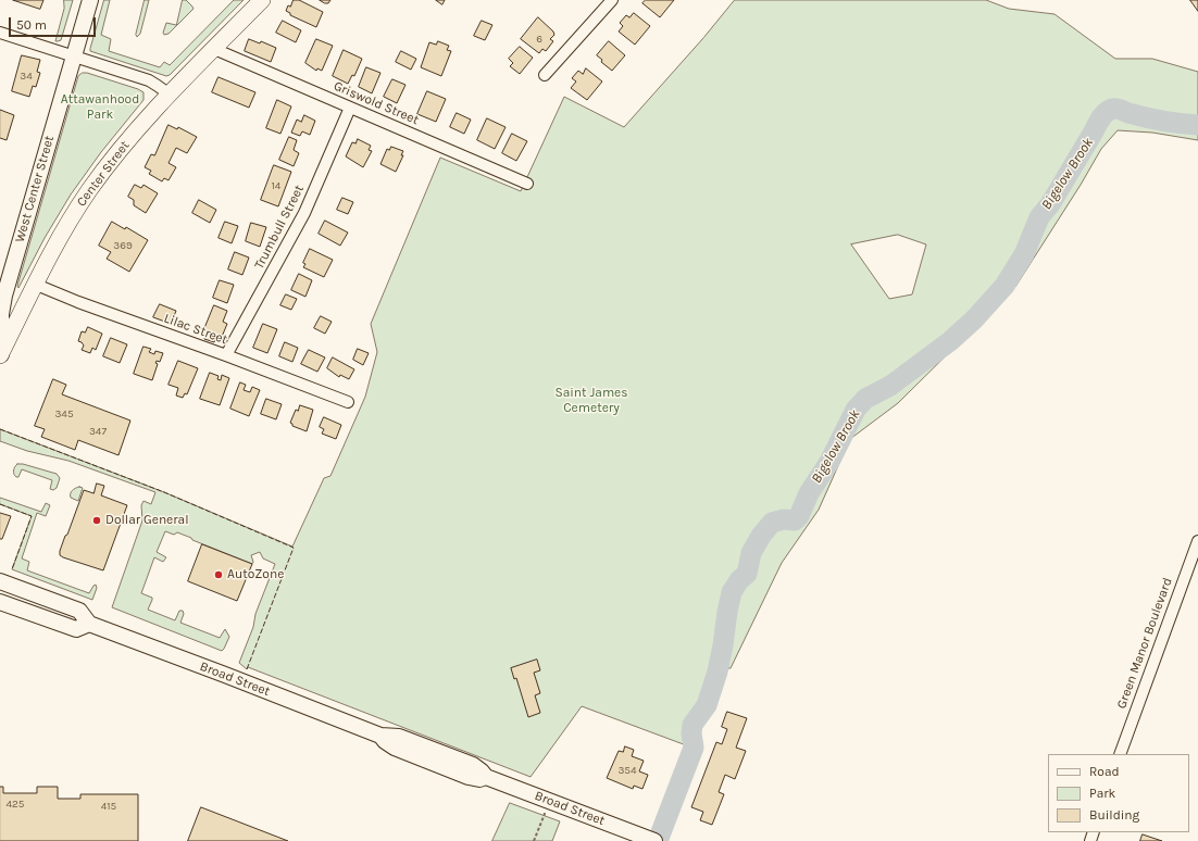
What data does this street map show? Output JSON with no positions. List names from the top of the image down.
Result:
{
  "streets": {
    "main road": ["Center Street", "West Center Street", "Broad Street"],
    "street": [
      "Griswold Street",
      "Trumbull Street",
      "Lilac Street",
      "Green Manor Boulevard"
    ]
  },
  "crossings": [
    ["Griswold Street", "Center Street"],
    ["Griswold Street", "Trumbull Street"],
    ["Center Street", "West Center Street"],
    ["Center Street", "Lilac Street"],
    ["Trumbull Street", "Lilac Street"]
  ],
  "water": ["Bigelow Brook"],
  "parks": ["Attawanhood Park", "Saint James Cemetery"],
  "places": ["Dollar General", "AutoZone"],
  "house_numbers": [
    "6",
    "34",
    "14",
    "369",
    "345",
    "347",
    "354",
    "425",
    "415"
  ],
  "legend": ["Road", "Park", "Building"],
  "scale_bar": "50 m"
}
